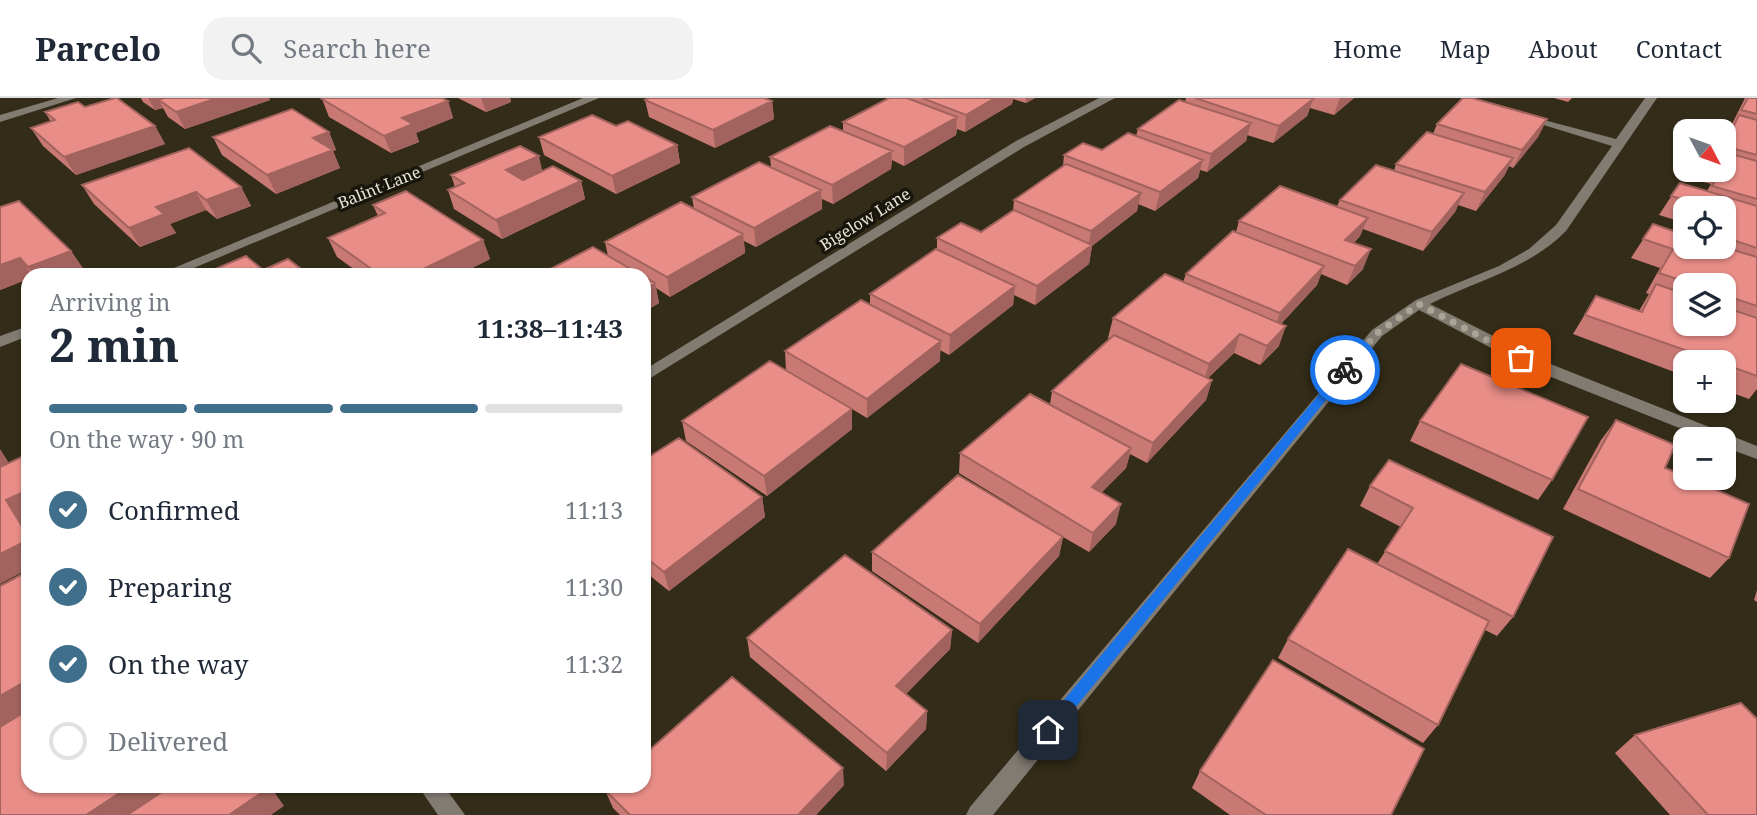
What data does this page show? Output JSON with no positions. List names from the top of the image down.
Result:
{
  "streets": {
    "street": ["Balint Lane", "Bigelow Lane"]
  },
  "north": "bottom right",
  "page": {
    "header": "Parcelo",
    "search": "Search here",
    "nav": [
      "Home",
      "Map",
      "About",
      "Contact"
    ],
    "map_buttons": ["+", "−"],
    "heading": ["2 min", "Arriving in", "11:38–11:43"],
    "bar": "On the way · 90 m",
    "list": [
      ["Confirmed", "11:13"],
      ["Preparing", "11:30"],
      ["On the way", "11:32"],
      "Delivered"
    ]
  }
}
